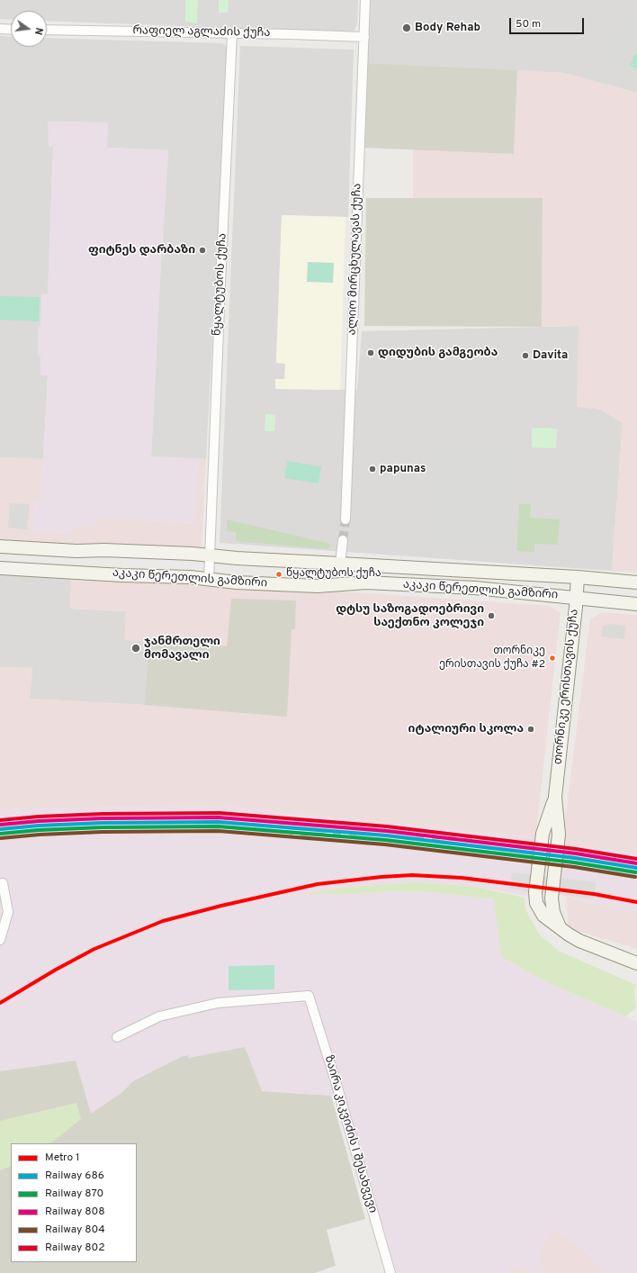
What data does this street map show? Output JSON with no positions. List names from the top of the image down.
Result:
{
  "streets": {
    "main road": ["აკაკი წერეთლის გამზირი", "თორნიკე ერისთავის ქუჩა"],
    "street": [
      "რაფიელ აგლაძის ქუჩა",
      "ალიო მირცხულავას ქუჩა",
      "წყალტუბოს ქუჩა",
      "ზაირა კიკვიძის I შესახვევი"
    ]
  },
  "crossings": [
    ["რაფიელ აგლაძის ქუჩა", "ალიო მირცხულავას ქუჩა"],
    ["რაფიელ აგლაძის ქუჩა", "წყალტუბოს ქუჩა"],
    ["წყალტუბოს ქუჩა", "აკაკი წერეთლის გამზირი"],
    ["აკაკი წერეთლის გამზირი", "თორნიკე ერისთავის ქუჩა"]
  ],
  "places": [
    "Body Rehab",
    "ფიტნეს დარბაზი",
    "დიდუბის გამგეობა",
    "Davita",
    "papunas",
    "წყალტუბოს ქუჩა",
    "დტსუ საზოგადოებრივი საექთნო კოლეჯი",
    "ჯანმრთელი მომავალი",
    "თორნიკე ერისთავის ქუჩა #2",
    "იტალიური სკოლა"
  ],
  "lines": [
    "rail line 802",
    "rail line 808",
    "rail line 686",
    "rail line 870",
    "rail line 804",
    "metro line 1"
  ],
  "legend": [
    "Metro 1",
    "Railway 686",
    "Railway 870",
    "Railway 808",
    "Railway 804",
    "Railway 802"
  ],
  "scale_bar": "50 m",
  "north": "right"
}
